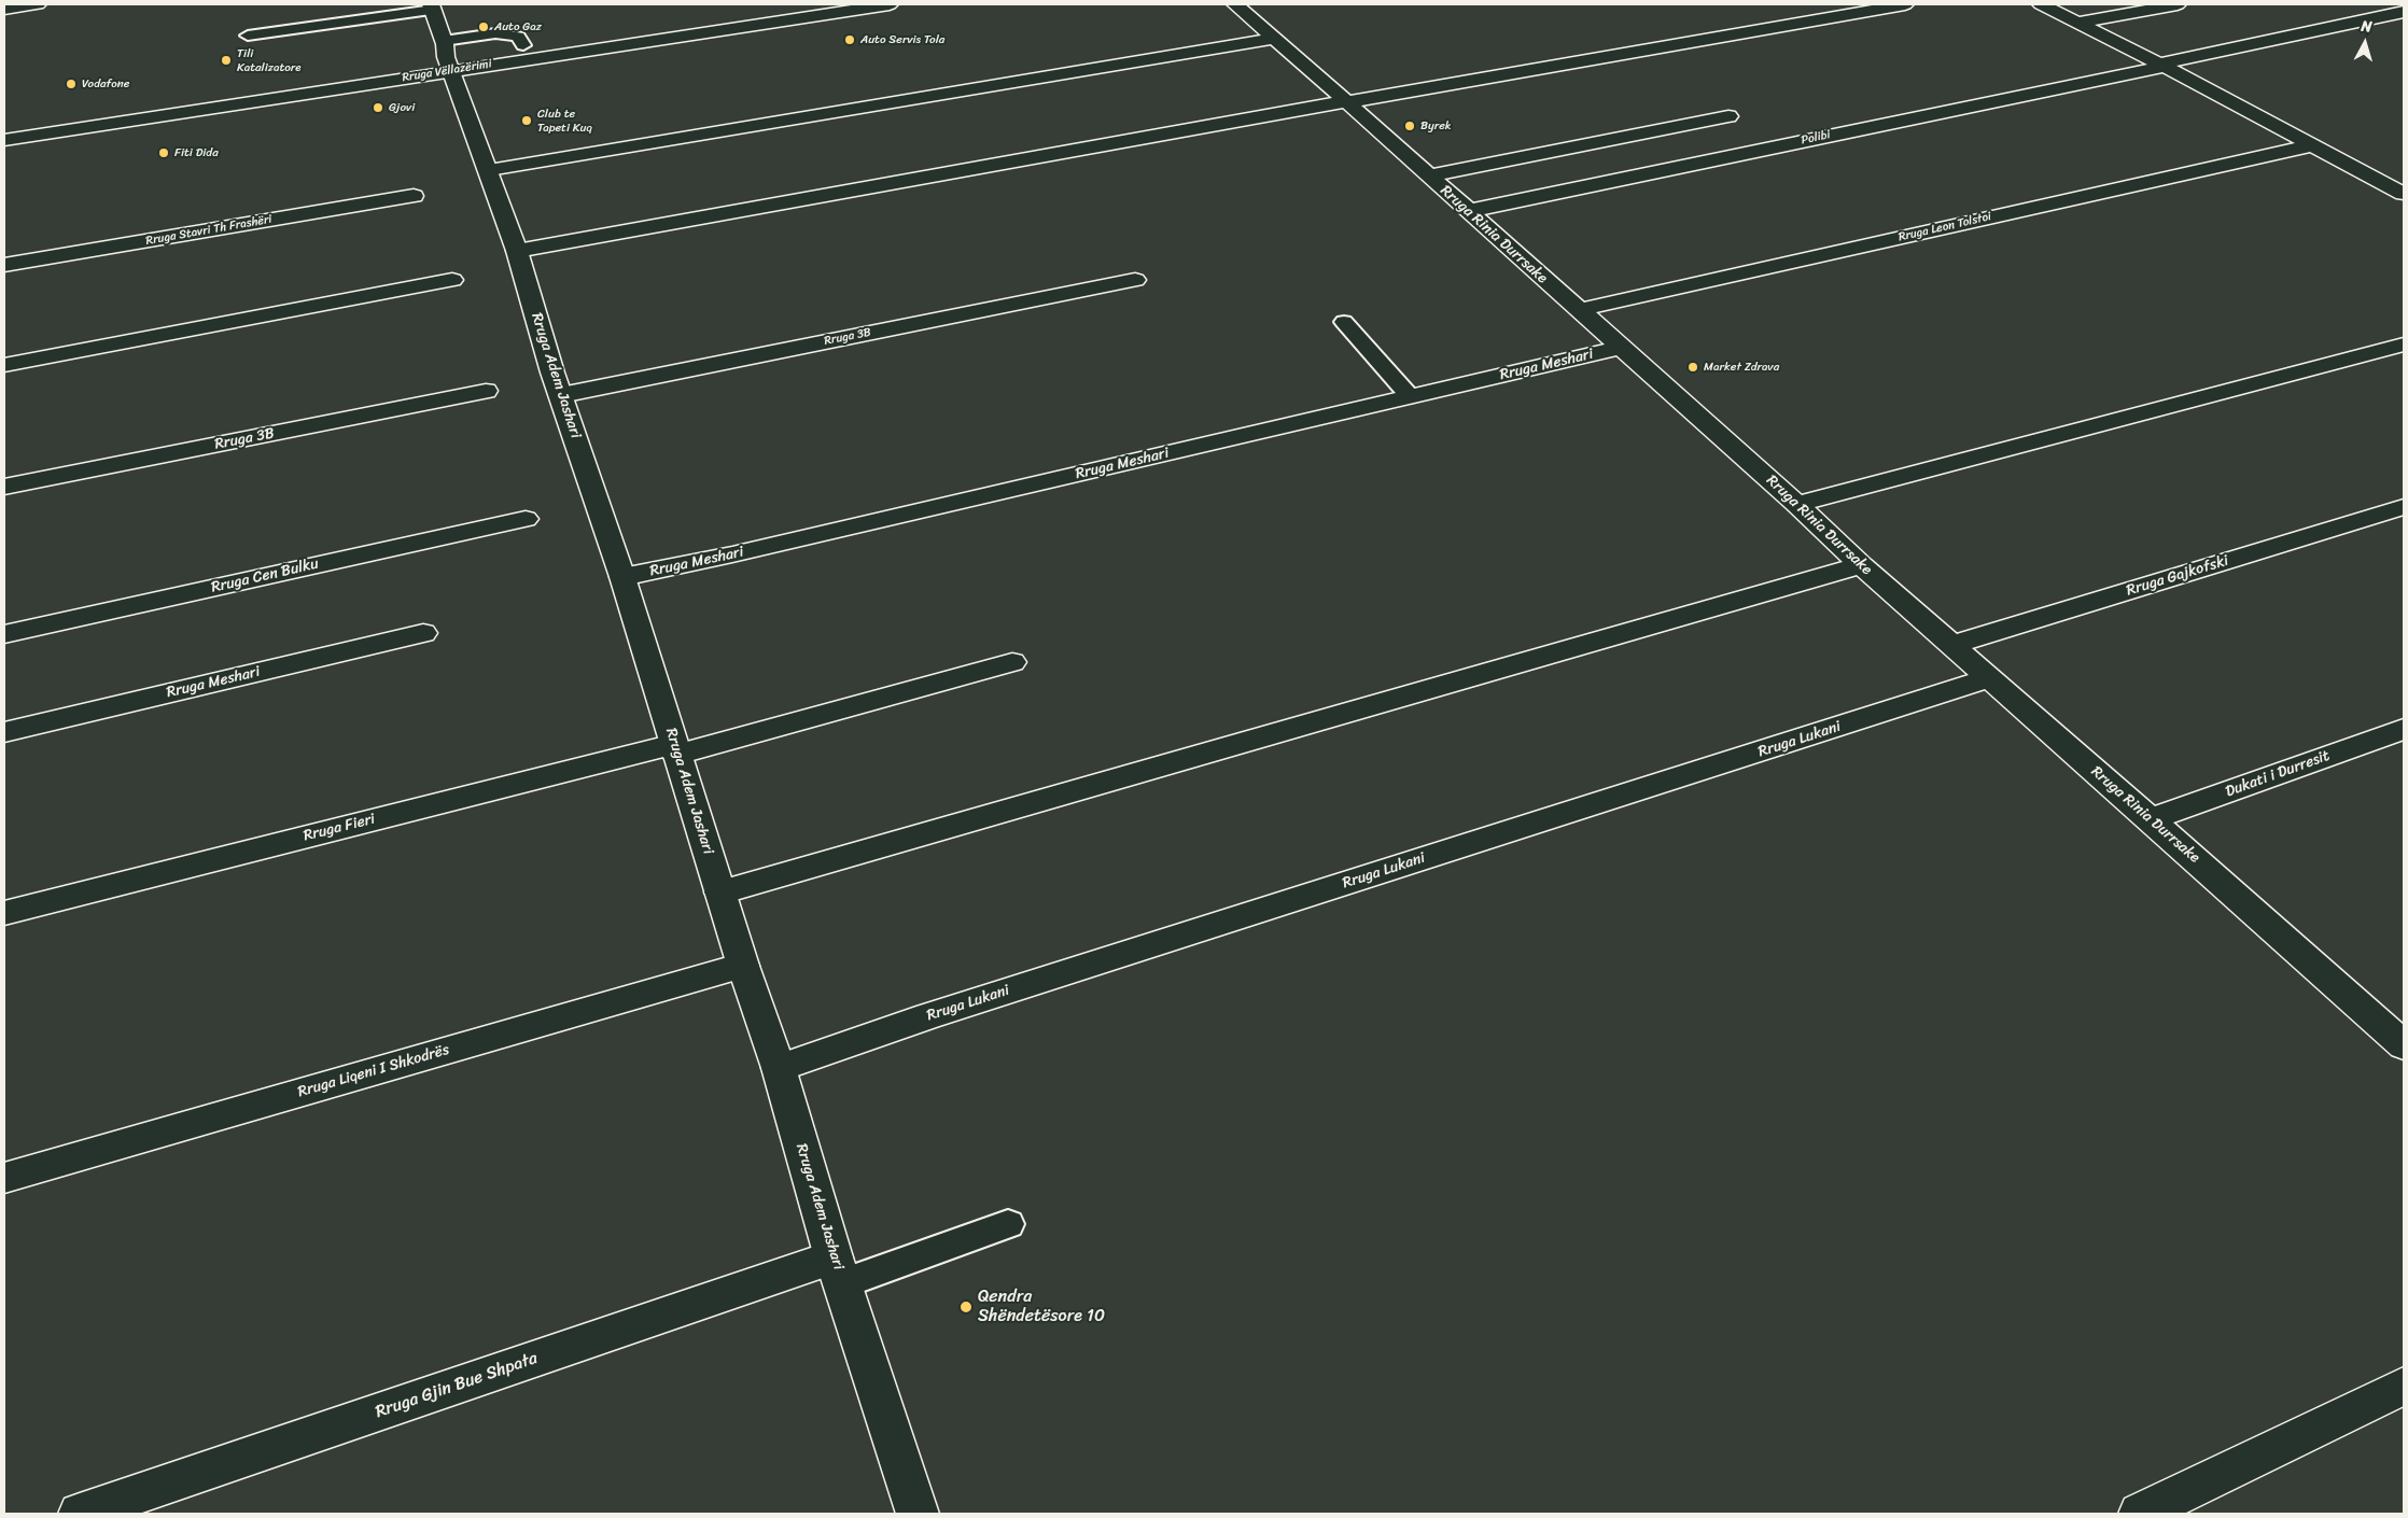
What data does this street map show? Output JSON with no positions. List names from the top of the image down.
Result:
{
  "streets": {
    "street": [
      "Rruga Vëllazërimi",
      "Polibi",
      "Rruga Leon Tolstoi",
      "Rruga Stavri Th Frashëri",
      "Rruga Rinia Durrsake",
      "Rruga 3B",
      "Rruga Meshari",
      "Rruga Adem Jashari",
      "Rruga Cen Bulku",
      "Rruga Gajkofski",
      "Rruga Lukani",
      "Dukati i Durresit",
      "Rruga Fieri",
      "Rruga Liqeni I Shkodrës",
      "Rruga Gjin Bue Shpata"
    ]
  },
  "crossings": [
    ["Rruga Vëllazërimi", "Rruga Adem Jashari"],
    ["Polibi", "Rruga Rinia Durrsake"],
    ["Rruga Leon Tolstoi", "Rruga Rinia Durrsake"],
    ["Rruga Rinia Durrsake", "Rruga Meshari"],
    ["Rruga Rinia Durrsake", "Rruga Gajkofski"],
    ["Rruga Rinia Durrsake", "Rruga Lukani"],
    ["Rruga Rinia Durrsake", "Dukati i Durresit"],
    ["Rruga 3B", "Rruga Adem Jashari"],
    ["Rruga Meshari", "Rruga Adem Jashari"],
    ["Rruga Adem Jashari", "Rruga Lukani"],
    ["Rruga Adem Jashari", "Rruga Fieri"],
    ["Rruga Adem Jashari", "Rruga Liqeni I Shkodrës"],
    ["Rruga Adem Jashari", "Rruga Gjin Bue Shpata"]
  ],
  "places": [
    "Auto Gaz",
    "Auto Servis Tola",
    "Tili Katalizatore",
    "Vodafone",
    "Gjovi",
    "Club te Tapeti Kuq",
    "Byrek",
    "Fiti Dida",
    "Market Zdrava",
    "Qendra Shëndetësore 10"
  ],
  "north": "top"
}
